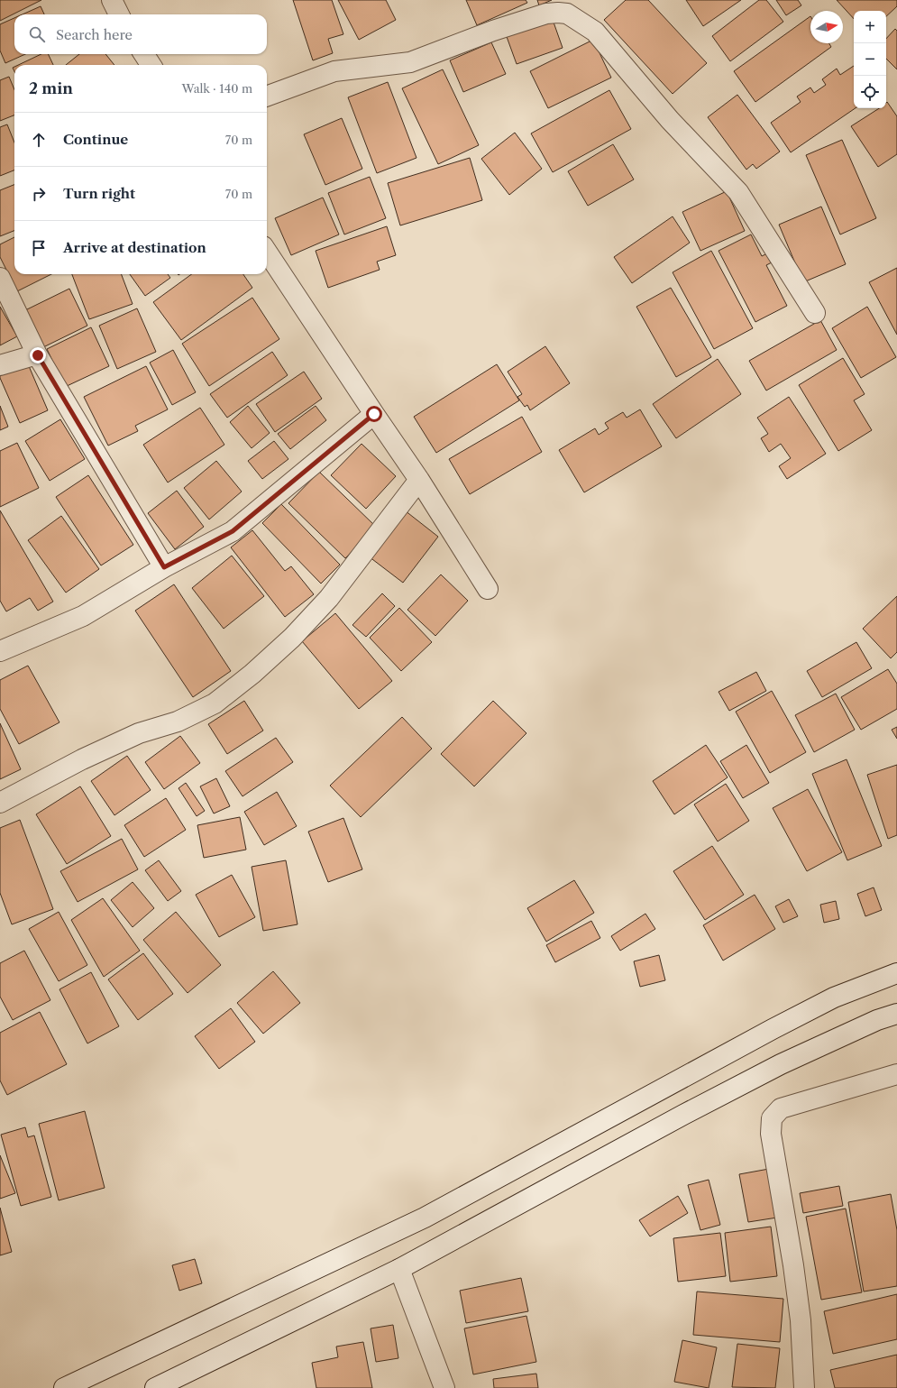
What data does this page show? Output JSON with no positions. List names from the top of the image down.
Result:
{
  "north": "right",
  "page": {
    "map_buttons": ["+", "−"],
    "search": "Search here",
    "heading": ["2 min", "Walk · 140 m"],
    "list": [
      ["Continue", "70 m"],
      ["Turn right", "70 m"],
      "Arrive at destination"
    ]
  }
}
